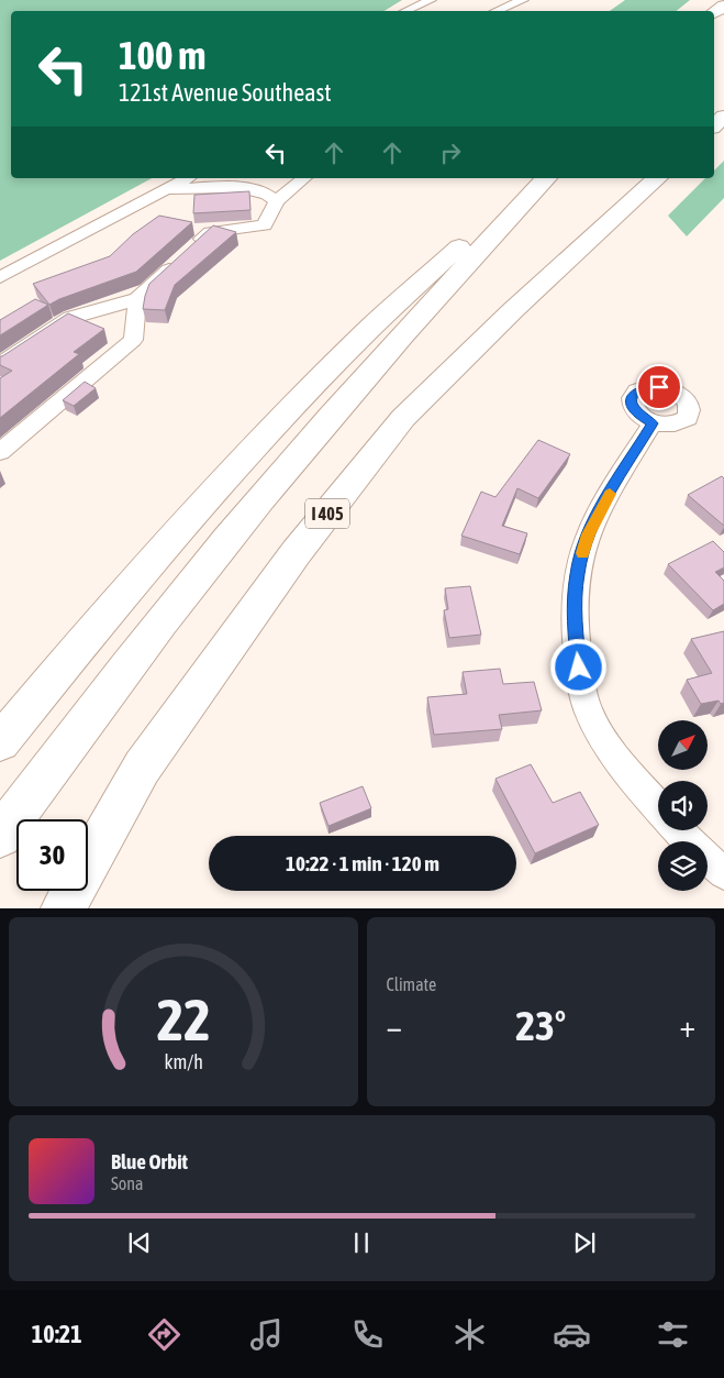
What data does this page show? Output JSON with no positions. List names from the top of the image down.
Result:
{
  "streets": {
    "highway": ["I 405"]
  },
  "north": "top right",
  "page": {
    "turn": ["100 m", "121st Avenue Southeast"],
    "limit": "30",
    "trip": "10:22 · 1 min · 120 m",
    "tile": "Climate",
    "heat": ["−", "23°", "+"],
    "song": ["Blue Orbit", "Sona"],
    "tabs": "10:21",
    "gauge": ["22", "km/h"]
  }
}
